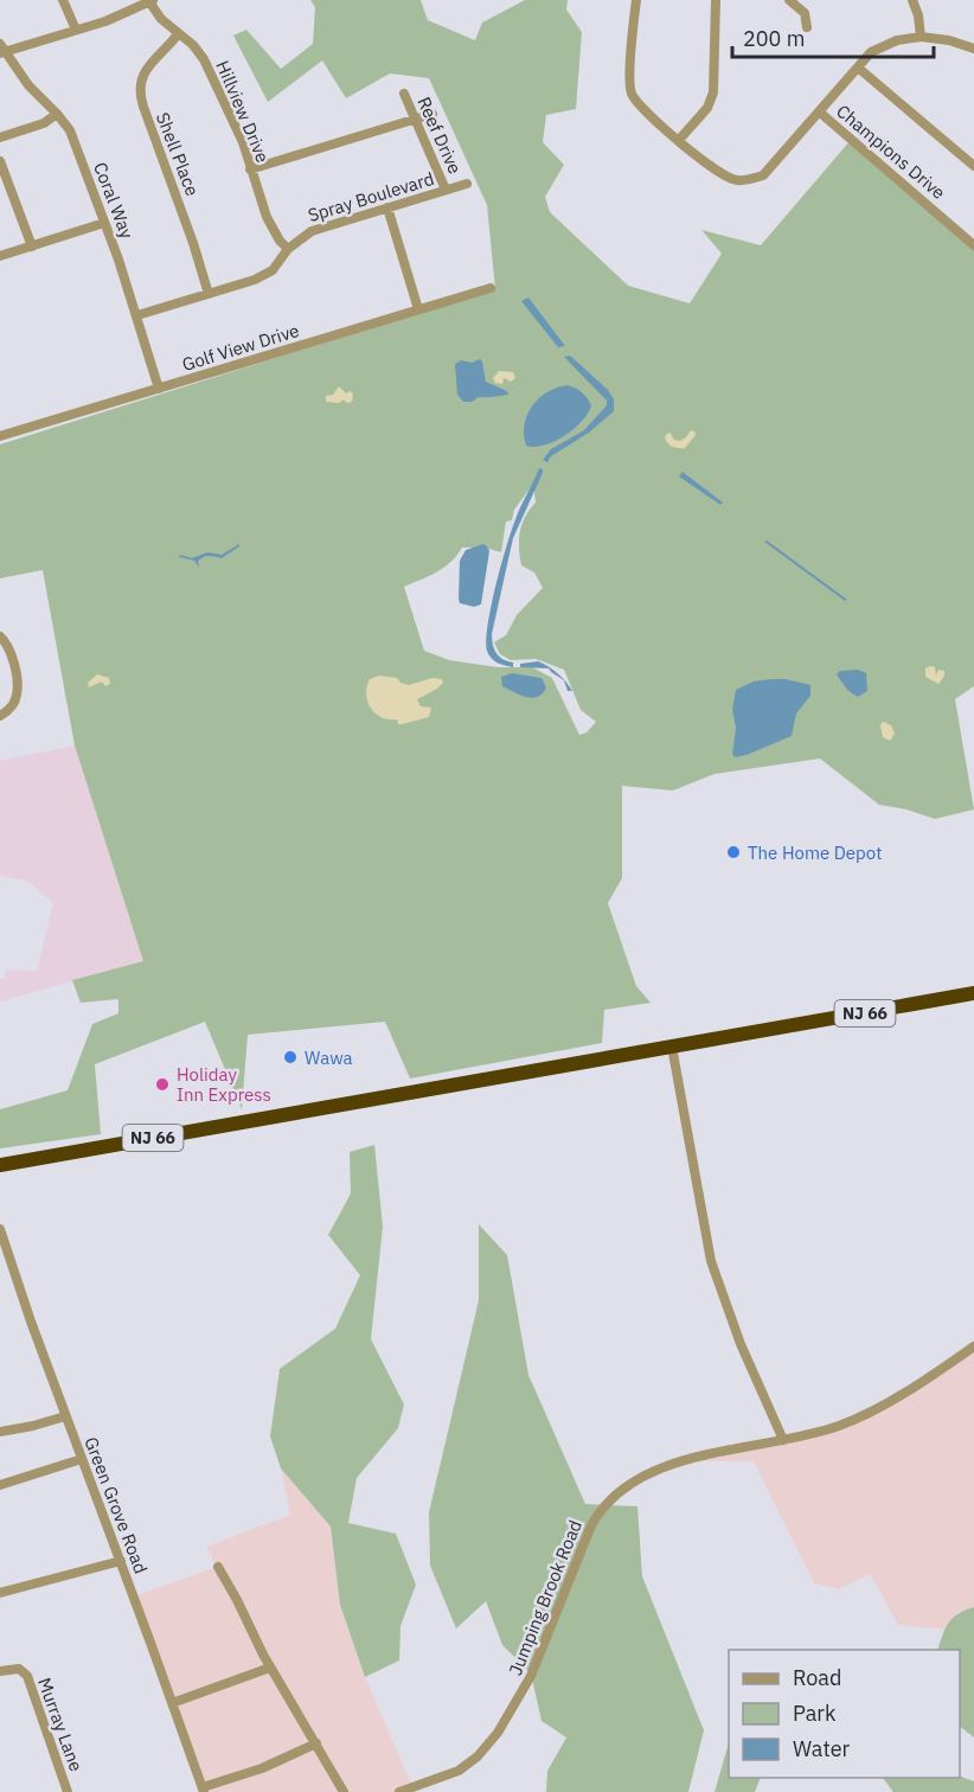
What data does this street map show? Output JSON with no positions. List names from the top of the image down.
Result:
{
  "streets": {
    "highway": ["NJ 66"],
    "street": [
      "Hillview Drive",
      "Reef Drive",
      "Champions Drive",
      "Shell Place",
      "Spray Boulevard",
      "Coral Way",
      "Golf View Drive",
      "Green Grove Road",
      "Jumping Brook Road",
      "Murray Lane"
    ]
  },
  "crossings": [
    ["Hillview Drive", "Shell Place"],
    ["Hillview Drive", "Spray Boulevard"],
    ["Reef Drive", "Spray Boulevard"],
    ["Shell Place", "Spray Boulevard"],
    ["Spray Boulevard", "Coral Way"],
    ["Coral Way", "Golf View Drive"]
  ],
  "places": ["The Home Depot", "Wawa", "Holiday Inn Express"],
  "legend": ["Road", "Park", "Water"],
  "scale_bar": "200 m"
}
